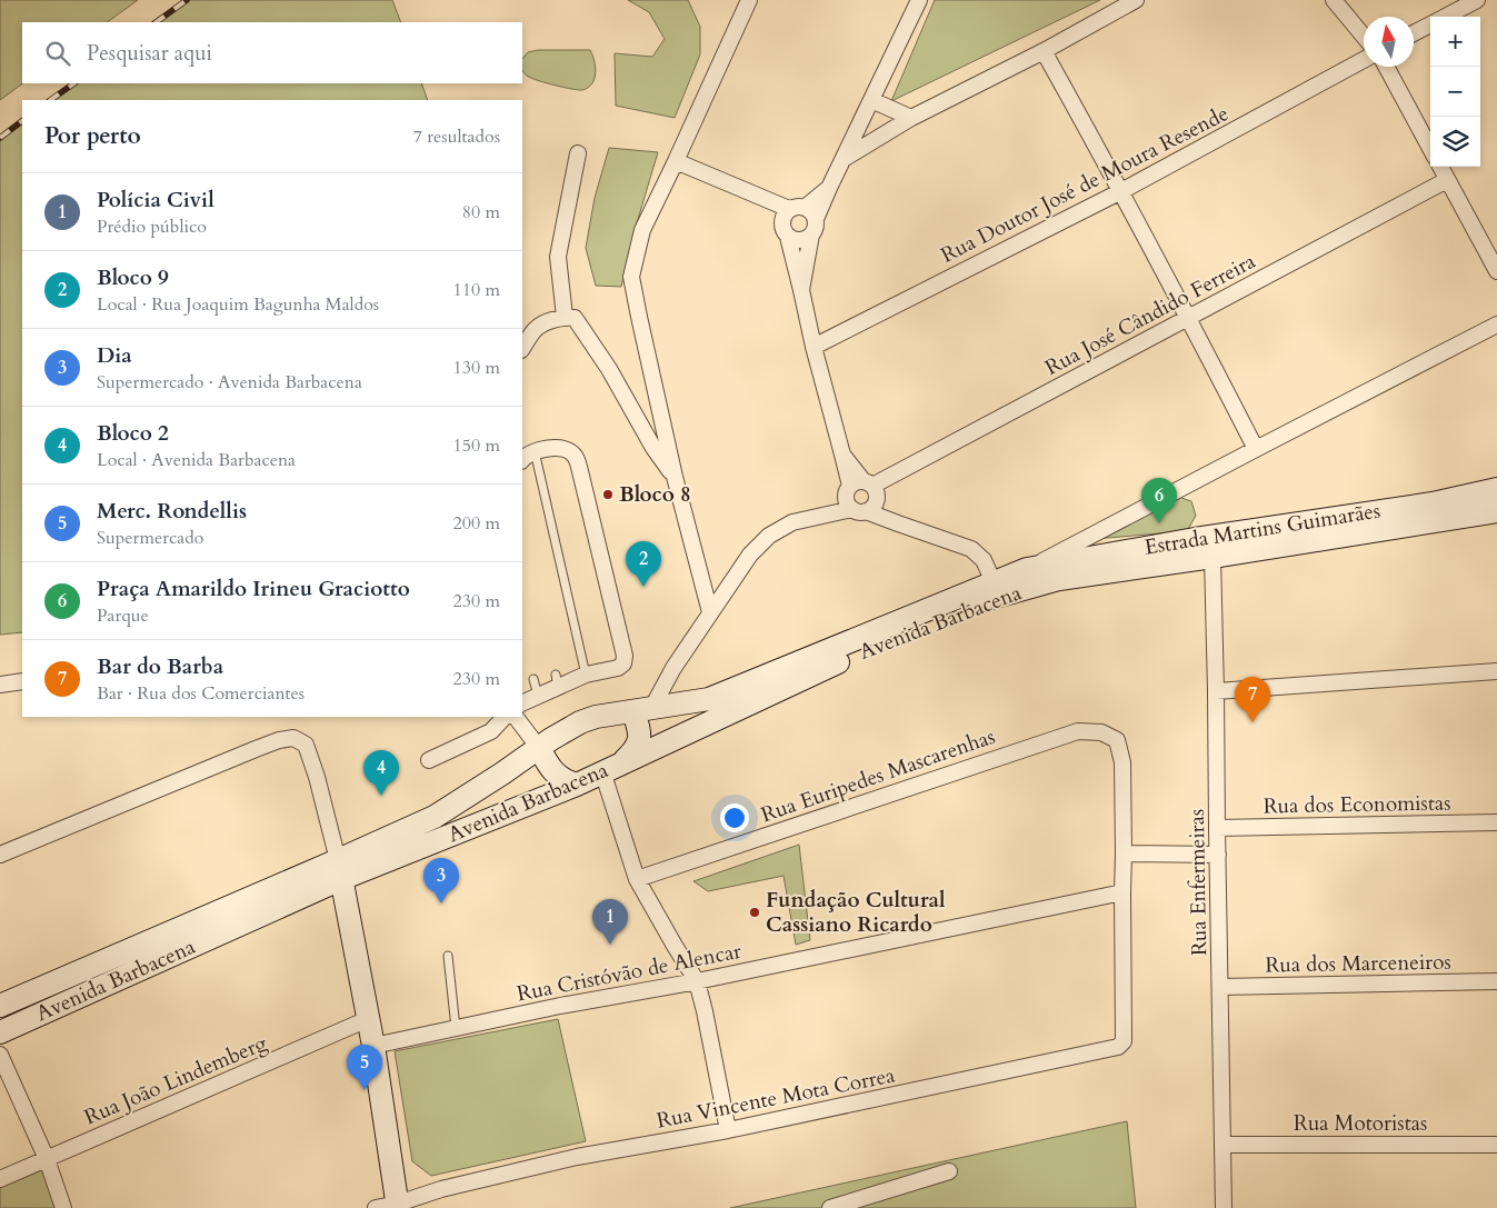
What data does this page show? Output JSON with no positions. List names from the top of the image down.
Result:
{
  "streets": {
    "main road": ["Estrada Martins Guimarães", "Avenida Barbacena"],
    "street": [
      "Rua Doutor José de Moura Resende",
      "Rua José Cândido Ferreira",
      "Rua Euripedes Mascarenhas",
      "Rua dos Economistas",
      "Rua Enfermeiras",
      "Rua dos Marceneiros",
      "Rua Cristóvão de Alencar",
      "Rua João Lindemberg",
      "Rua Vincente Mota Correa",
      "Rua Motoristas"
    ]
  },
  "crossings": [
    ["Estrada Martins Guimarães", "Avenida Barbacena"],
    ["Estrada Martins Guimarães", "Rua Enfermeiras"],
    ["Rua dos Economistas", "Rua Enfermeiras"],
    ["Rua Enfermeiras", "Rua dos Marceneiros"],
    ["Rua Enfermeiras", "Rua Motoristas"],
    ["Rua Cristóvão de Alencar", "Rua Vincente Mota Correa"]
  ],
  "places": ["Bloco 8", "Fundação Cultural Cassiano Ricardo"],
  "north": "top",
  "page": {
    "map_buttons": ["+", "−"],
    "search": "Pesquisar aqui",
    "heading": ["Por perto", "7 resultados"],
    "list": [
      {
        "mark": "1",
        "name": "Polícia Civil",
        "note": "Prédio público",
        "value": "80 m"
      },
      {
        "mark": "2",
        "name": "Bloco 9",
        "note": "Local · Rua Joaquim Bagunha Maldos",
        "value": "110 m"
      },
      {
        "mark": "3",
        "name": "Dia",
        "note": "Supermercado · Avenida Barbacena",
        "value": "130 m"
      },
      {
        "mark": "4",
        "name": "Bloco 2",
        "note": "Local · Avenida Barbacena",
        "value": "150 m"
      },
      {
        "mark": "5",
        "name": "Merc. Rondellis",
        "note": "Supermercado",
        "value": "200 m"
      },
      {
        "mark": "6",
        "name": "Praça Amarildo Irineu Graciotto",
        "note": "Parque",
        "value": "230 m"
      },
      {
        "mark": "7",
        "name": "Bar do Barba",
        "note": "Bar · Rua dos Comerciantes",
        "value": "230 m"
      }
    ],
    "pins": [
      "6",
      "2",
      "7",
      "4",
      "3",
      "1",
      "5"
    ]
  }
}
